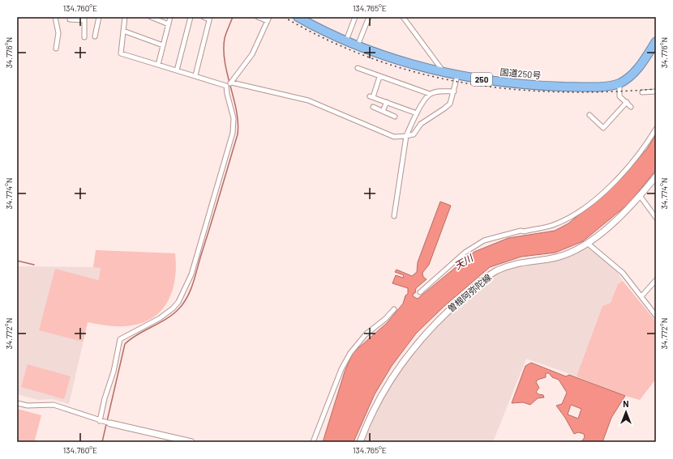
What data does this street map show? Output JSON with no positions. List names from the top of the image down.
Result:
{
  "streets": {
    "highway": ["国道250号", "250"],
    "main road": ["曽根阿弥陀線"]
  },
  "water": ["天川"],
  "north": "top",
  "coordinates": [
    "134.760°E",
    "134.765°E",
    "34.776°N",
    "34.774°N",
    "34.772°N"
  ]
}
